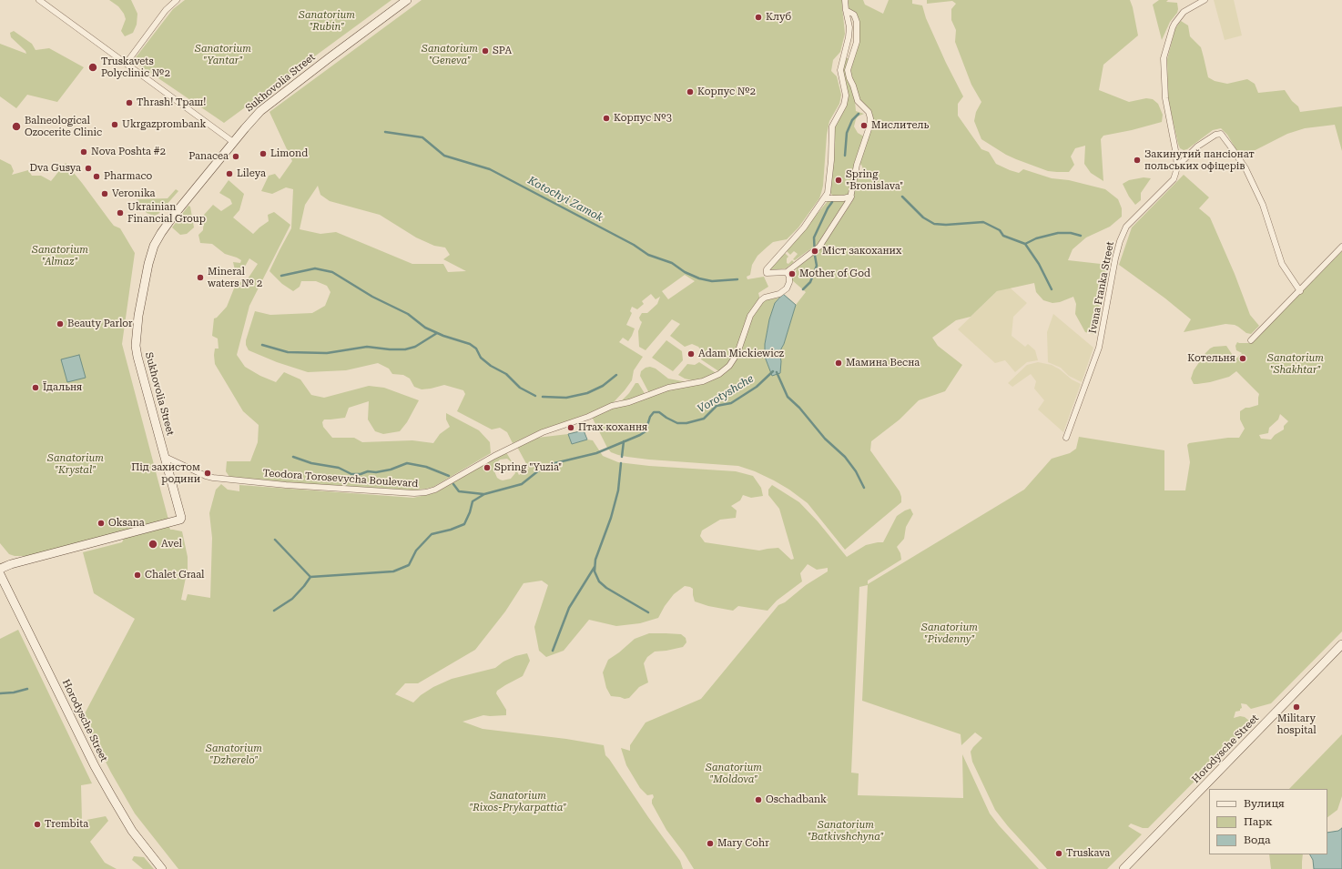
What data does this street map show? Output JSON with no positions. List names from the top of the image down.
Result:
{
  "streets": {
    "street": [
      "Sukhovolia Street",
      "Ivana Franka Street",
      "Teodora Torosevycha Boulevard",
      "Horodysche Street"
    ]
  },
  "crossings": [
    ["Sukhovolia Street", "Teodora Torosevycha Boulevard"]
  ],
  "water": ["Kotochyi Zamok", "Vorotyshche"],
  "parks": [
    "Sanatorium \"Rubin\"",
    "Sanatorium \"Yantar\"",
    "Sanatorium \"Geneva\"",
    "Sanatorium \"Almaz\"",
    "Sanatorium \"Shakhtar\"",
    "Sanatorium \"Krystal\"",
    "Sanatorium \"Pivdenny\"",
    "Sanatorium \"Dzherelo\"",
    "Sanatorium \"Moldova\"",
    "Sanatorium \"Rixos-Prykarpattia\"",
    "Sanatorium \"Batkivshchyna\""
  ],
  "places": [
    "Клуб",
    "SPA",
    "Truskavets Polyclinic №2",
    "Корпус №2",
    "Thrash! Траш!",
    "Корпус №3",
    "Ukrgazprombank",
    "Мислитель",
    "Balneological Ozocerite Clinic",
    "Nova Poshta #2",
    "Limond",
    "Panacea",
    "Закинутий пансіонат польських офіцерів",
    "Dva Gusya",
    "Lileya",
    "Pharmaco",
    "Spring \"Bronislava\"",
    "Veronika",
    "Ukrainian Financial Group",
    "Міст закоханих",
    "Mother of God",
    "Mineral waters № 2",
    "Beauty Parlor",
    "Adam Mickiewicz",
    "Котельня",
    "Мамина Весна",
    "Їдальня",
    "Птах кохання",
    "Spring \"Yuzia\"",
    "Під захистом родини",
    "Oksana",
    "Avel",
    "Chalet Graal",
    "Military hospital",
    "Oschadbank",
    "Trembita",
    "Mary Cohr",
    "Truskava"
  ],
  "legend": ["Вулиця", "Парк", "Вода"]
}
